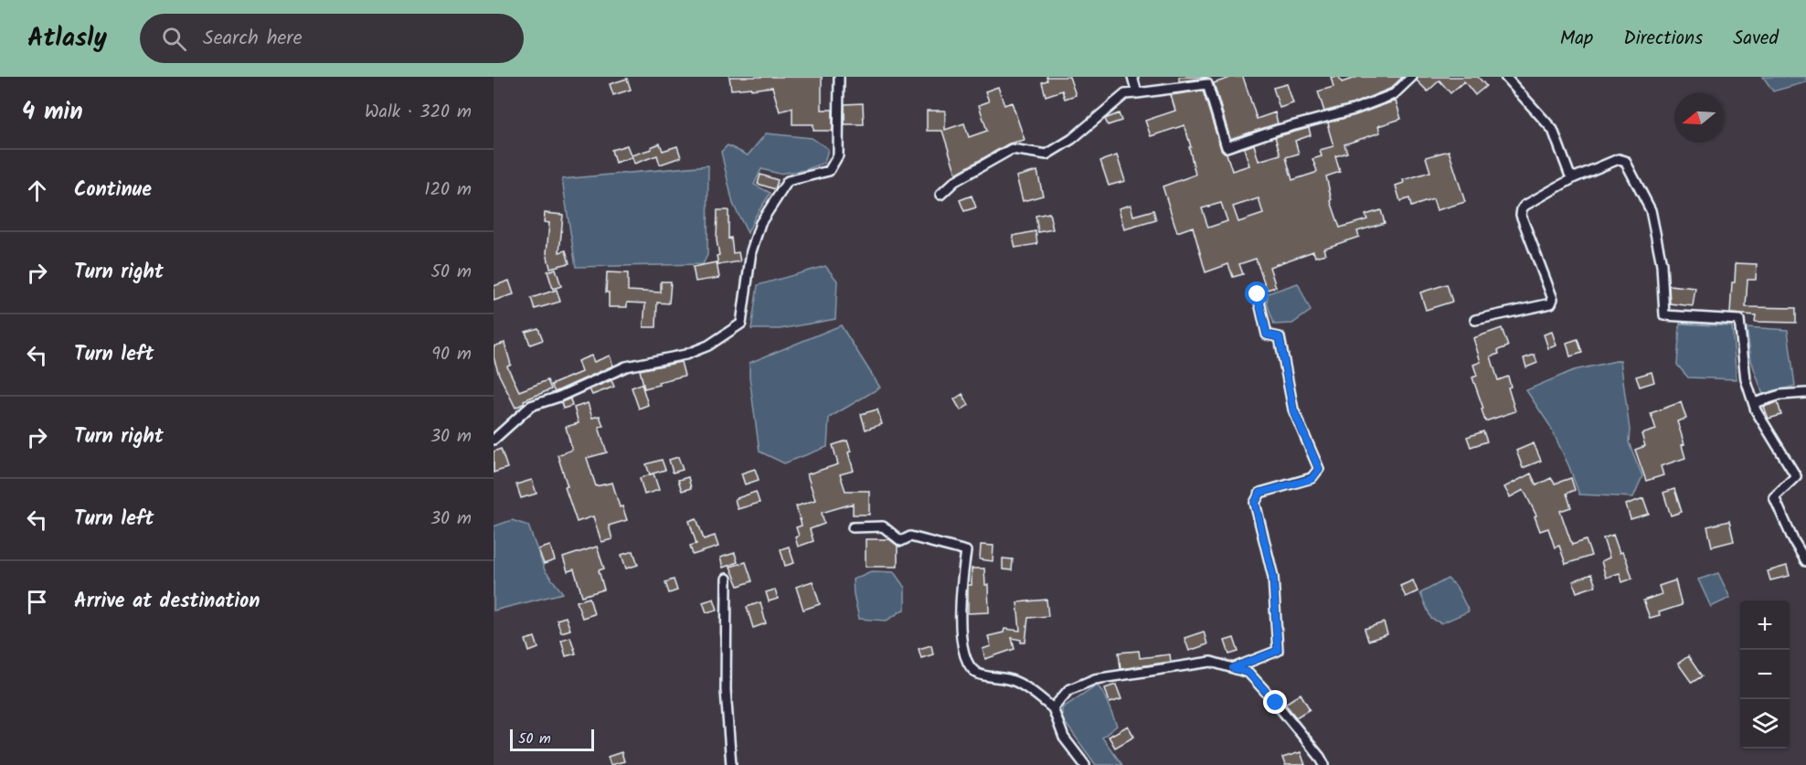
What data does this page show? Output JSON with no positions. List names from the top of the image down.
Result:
{
  "scale_bar": "50 m",
  "north": "left",
  "page": {
    "header": "Atlasly",
    "search": "Search here",
    "nav": ["Map", "Directions", "Saved"],
    "heading": ["4 min", "Walk · 320 m"],
    "list": [
      ["Continue", "120 m"],
      ["Turn right", "50 m"],
      ["Turn left", "90 m"],
      ["Turn right", "30 m"],
      ["Turn left", "30 m"],
      "Arrive at destination"
    ],
    "map_buttons": ["+", "−"],
    "scale": "50 m"
  }
}
